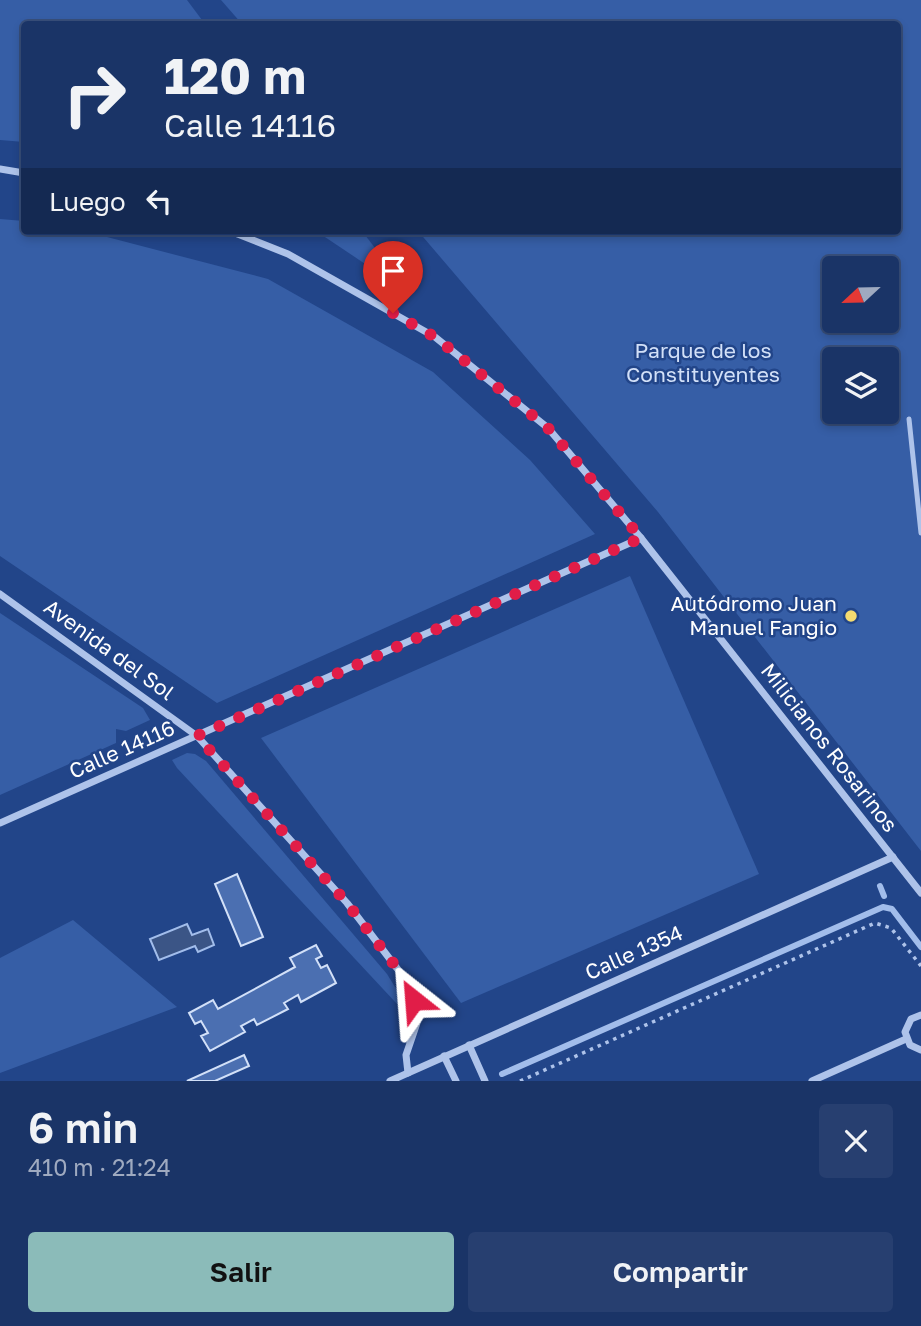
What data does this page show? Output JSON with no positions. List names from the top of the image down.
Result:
{
  "streets": {
    "street": [
      "Avenida del Sol",
      "Milicianos Rosarinos",
      "Calle 14116",
      "Calle 1354"
    ]
  },
  "crossings": [
    ["Avenida del Sol", "Calle 14116"],
    ["Avenida del Sol", "Calle 1354"],
    ["Milicianos Rosarinos", "Calle 14116"],
    ["Milicianos Rosarinos", "Calle 1354"]
  ],
  "parks": ["Parque de los Constituyentes"],
  "places": ["Autódromo Juan Manuel Fangio"],
  "north": "left",
  "page": {
    "turn": ["120 m", "Calle 14116"],
    "then": "Luego",
    "heading": ["6 min", "410 m · 21:24"],
    "buttons": ["Salir", "Compartir"]
  }
}
